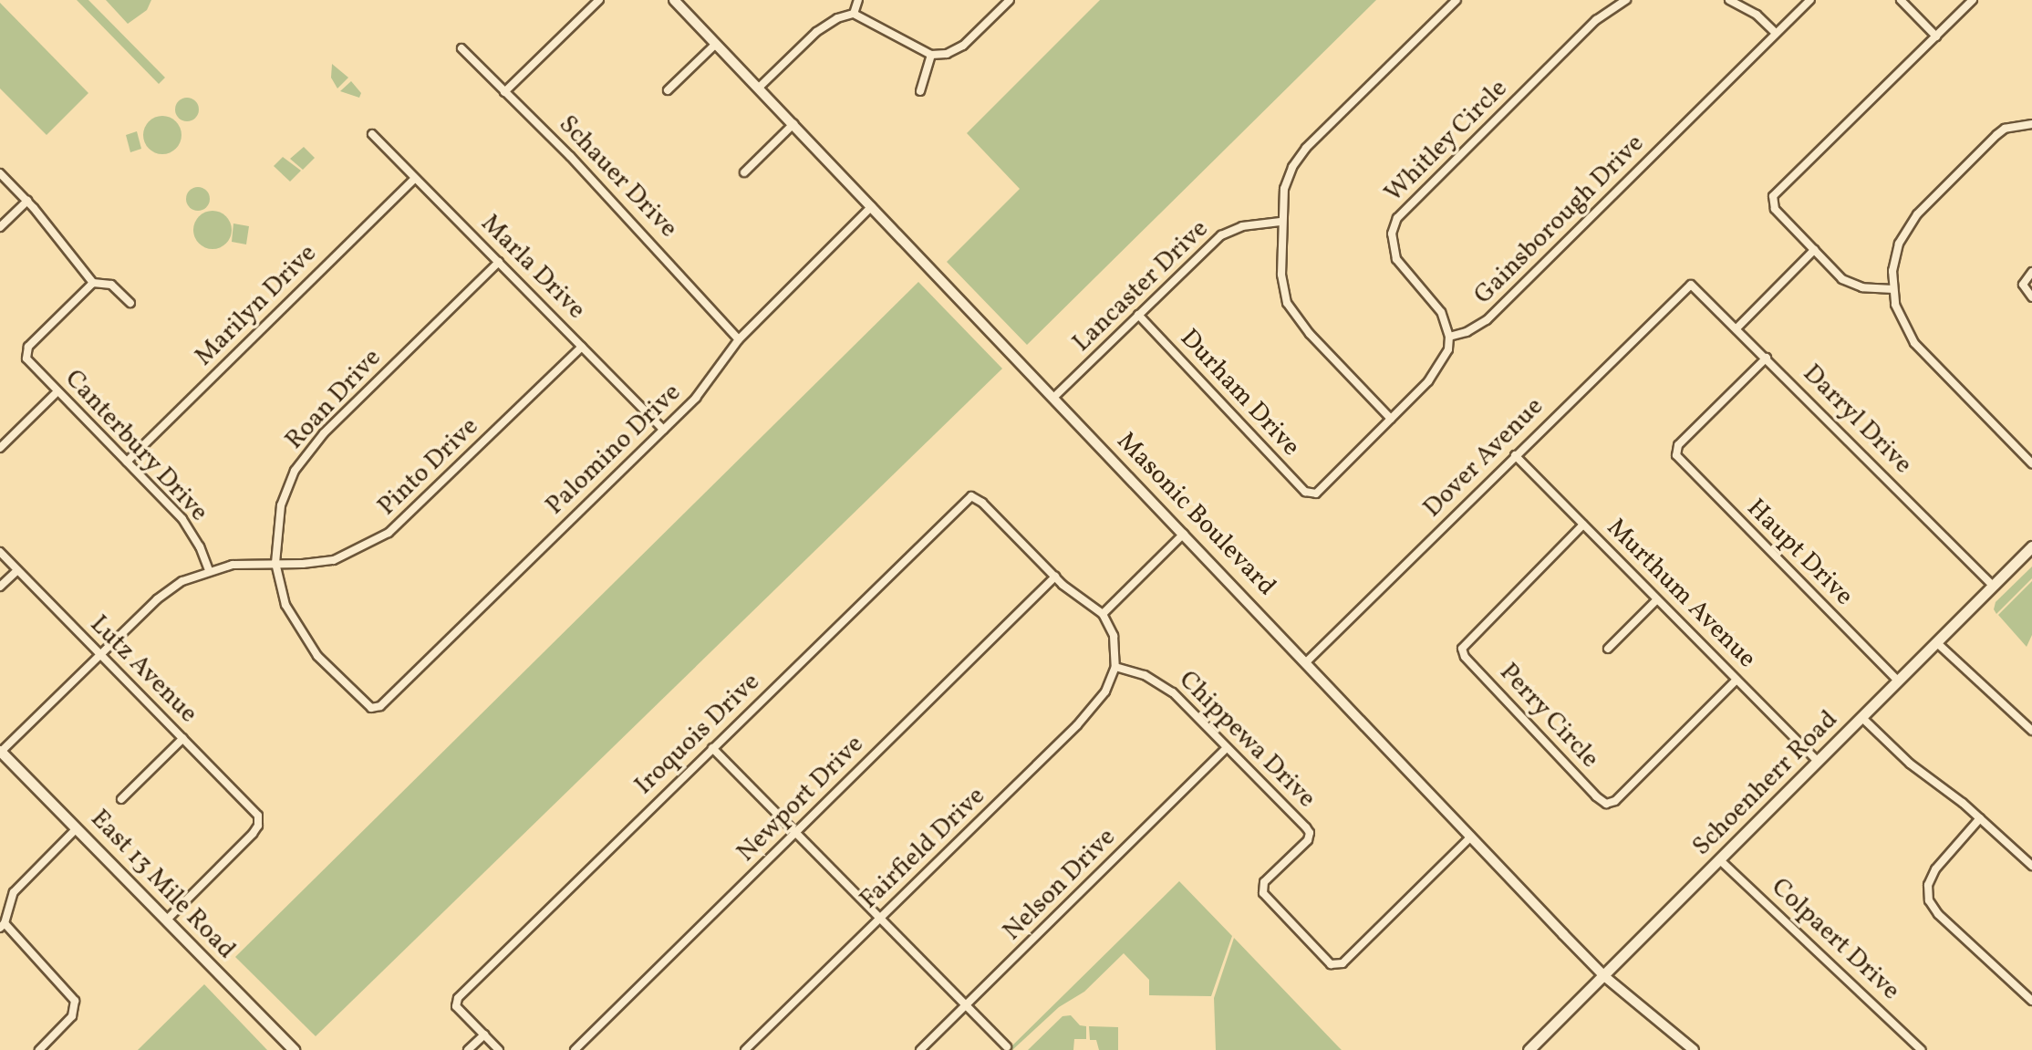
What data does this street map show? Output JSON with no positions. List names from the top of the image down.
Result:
{
  "streets": {
    "main road": ["Schoenherr Road", "East 13 Mile Road"],
    "street": [
      "Whitley Circle",
      "Schauer Drive",
      "Gainsborough Drive",
      "Marla Drive",
      "Lancaster Drive",
      "Marilyn Drive",
      "Durham Drive",
      "Roan Drive",
      "Darryl Drive",
      "Canterbury Drive",
      "Palomino Drive",
      "Dover Avenue",
      "Pinto Drive",
      "Masonic Boulevard",
      "Haupt Drive",
      "Murthum Avenue",
      "Lutz Avenue",
      "Perry Circle",
      "Iroquois Drive",
      "Chippewa Drive",
      "Newport Drive",
      "Fairfield Drive",
      "Nelson Drive",
      "Colpaert Drive"
    ]
  },
  "crossings": [
    ["Whitley Circle", "Gainsborough Drive"],
    ["Schauer Drive", "Palomino Drive"],
    ["Marla Drive", "Marilyn Drive"],
    ["Marla Drive", "Roan Drive"],
    ["Marla Drive", "Palomino Drive"],
    ["Marla Drive", "Pinto Drive"],
    ["Lancaster Drive", "Durham Drive"],
    ["Lancaster Drive", "Masonic Boulevard"],
    ["Marilyn Drive", "Canterbury Drive"],
    ["Roan Drive", "Palomino Drive"],
    ["Roan Drive", "Pinto Drive"],
    ["Darryl Drive", "Dover Avenue"],
    ["Darryl Drive", "Haupt Drive"],
    ["Darryl Drive", "Schoenherr Road"],
    ["Palomino Drive", "Pinto Drive"],
    ["Palomino Drive", "Masonic Boulevard"],
    ["Dover Avenue", "Masonic Boulevard"],
    ["Dover Avenue", "Murthum Avenue"],
    ["Masonic Boulevard", "Chippewa Drive"],
    ["Masonic Boulevard", "Schoenherr Road"],
    ["Haupt Drive", "Schoenherr Road"],
    ["Murthum Avenue", "Perry Circle"],
    ["Murthum Avenue", "Schoenherr Road"],
    ["Lutz Avenue", "East 13 Mile Road"],
    ["Iroquois Drive", "Newport Drive"],
    ["Chippewa Drive", "Fairfield Drive"],
    ["Chippewa Drive", "Nelson Drive"],
    ["Schoenherr Road", "Colpaert Drive"]
  ]
}
